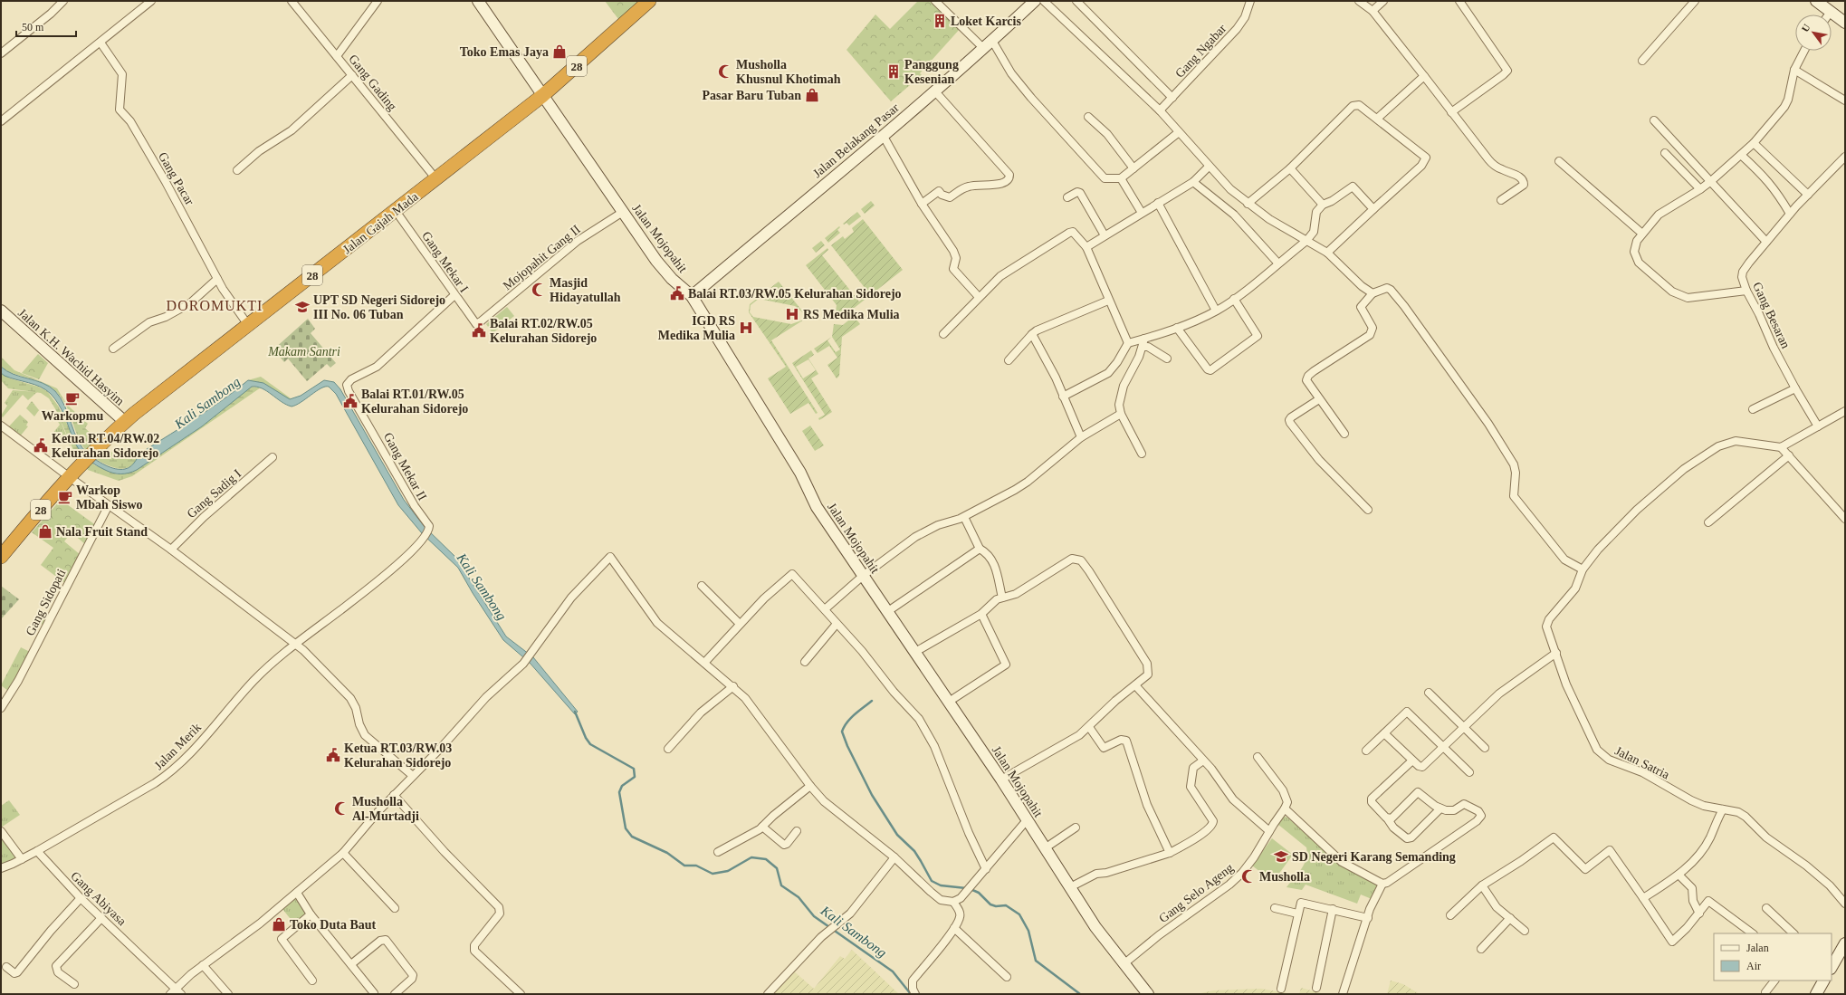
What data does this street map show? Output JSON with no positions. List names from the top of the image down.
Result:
{
  "streets": {
    "highway": ["28", "Jalan Gajah Mada"],
    "street": [
      "Gang Ngabar",
      "Gang Gading",
      "Jalan Belakang Pasar",
      "Gang Pacar",
      "Jalan Mojopahit",
      "Mojopahit Gang II",
      "Gang Mekar I",
      "Gang Besaran",
      "Jalan K.H. Wachid Hasyim",
      "Gang Mekar II",
      "Gang Sadig I",
      "Gang Sidopati",
      "Jalan Merik",
      "Jalan Satria",
      "Gang Selo Ageng",
      "Gang Abiyasa"
    ]
  },
  "crossings": [
    ["28", "Jalan Gajah Mada"],
    ["Gang Gading", "Jalan Gajah Mada"],
    ["Jalan Belakang Pasar", "Jalan Mojopahit"],
    ["Gang Pacar", "Jalan Gajah Mada"],
    ["Jalan Gajah Mada", "Jalan Mojopahit"],
    ["Jalan Gajah Mada", "Gang Mekar I"],
    ["Jalan Gajah Mada", "Jalan K.H. Wachid Hasyim"],
    ["Jalan Mojopahit", "Mojopahit Gang II"],
    ["Jalan Mojopahit", "Gang Selo Ageng"],
    ["Mojopahit Gang II", "Gang Mekar I"],
    ["Gang Mekar I", "Gang Mekar II"],
    ["Gang Mekar II", "Jalan Merik"],
    ["Jalan Merik", "Gang Abiyasa"]
  ],
  "districts": ["DOROMUKTI"],
  "water": ["Kali Sambong"],
  "parks": ["Makam Santri"],
  "places": {
    "building": ["Loket Karcis", "Panggung Kesenian"],
    "shop": [
      "Toko Emas Jaya",
      "Pasar Baru Tuban",
      "Nala Fruit Stand",
      "Toko Duta Baut"
    ],
    "mosque": [
      "Musholla Khusnul Khotimah",
      "Masjid Hidayatullah",
      "Musholla Al-Murtadji",
      "Musholla"
    ],
    "public building": [
      "Balai RT.03/RW.05 Kelurahan Sidorejo",
      "Balai RT.02/RW.05 Kelurahan Sidorejo",
      "Balai RT.01/RW.05 Kelurahan Sidorejo",
      "Ketua RT.04/RW.02 Kelurahan Sidorejo",
      "Ketua RT.03/RW.03 Kelurahan Sidorejo"
    ],
    "school or university": ["UPT SD Negeri Sidorejo III No. 06 Tuban", "SD Negeri Karang Semanding"],
    "hospital": ["RS Medika Mulia", "IGD RS Medika Mulia"],
    "cafe": ["Warkopmu", "Warkop Mbah Siswo"]
  },
  "legend": ["Jalan", "Air"],
  "scale_bar": "50 m",
  "north": "top left"
}
